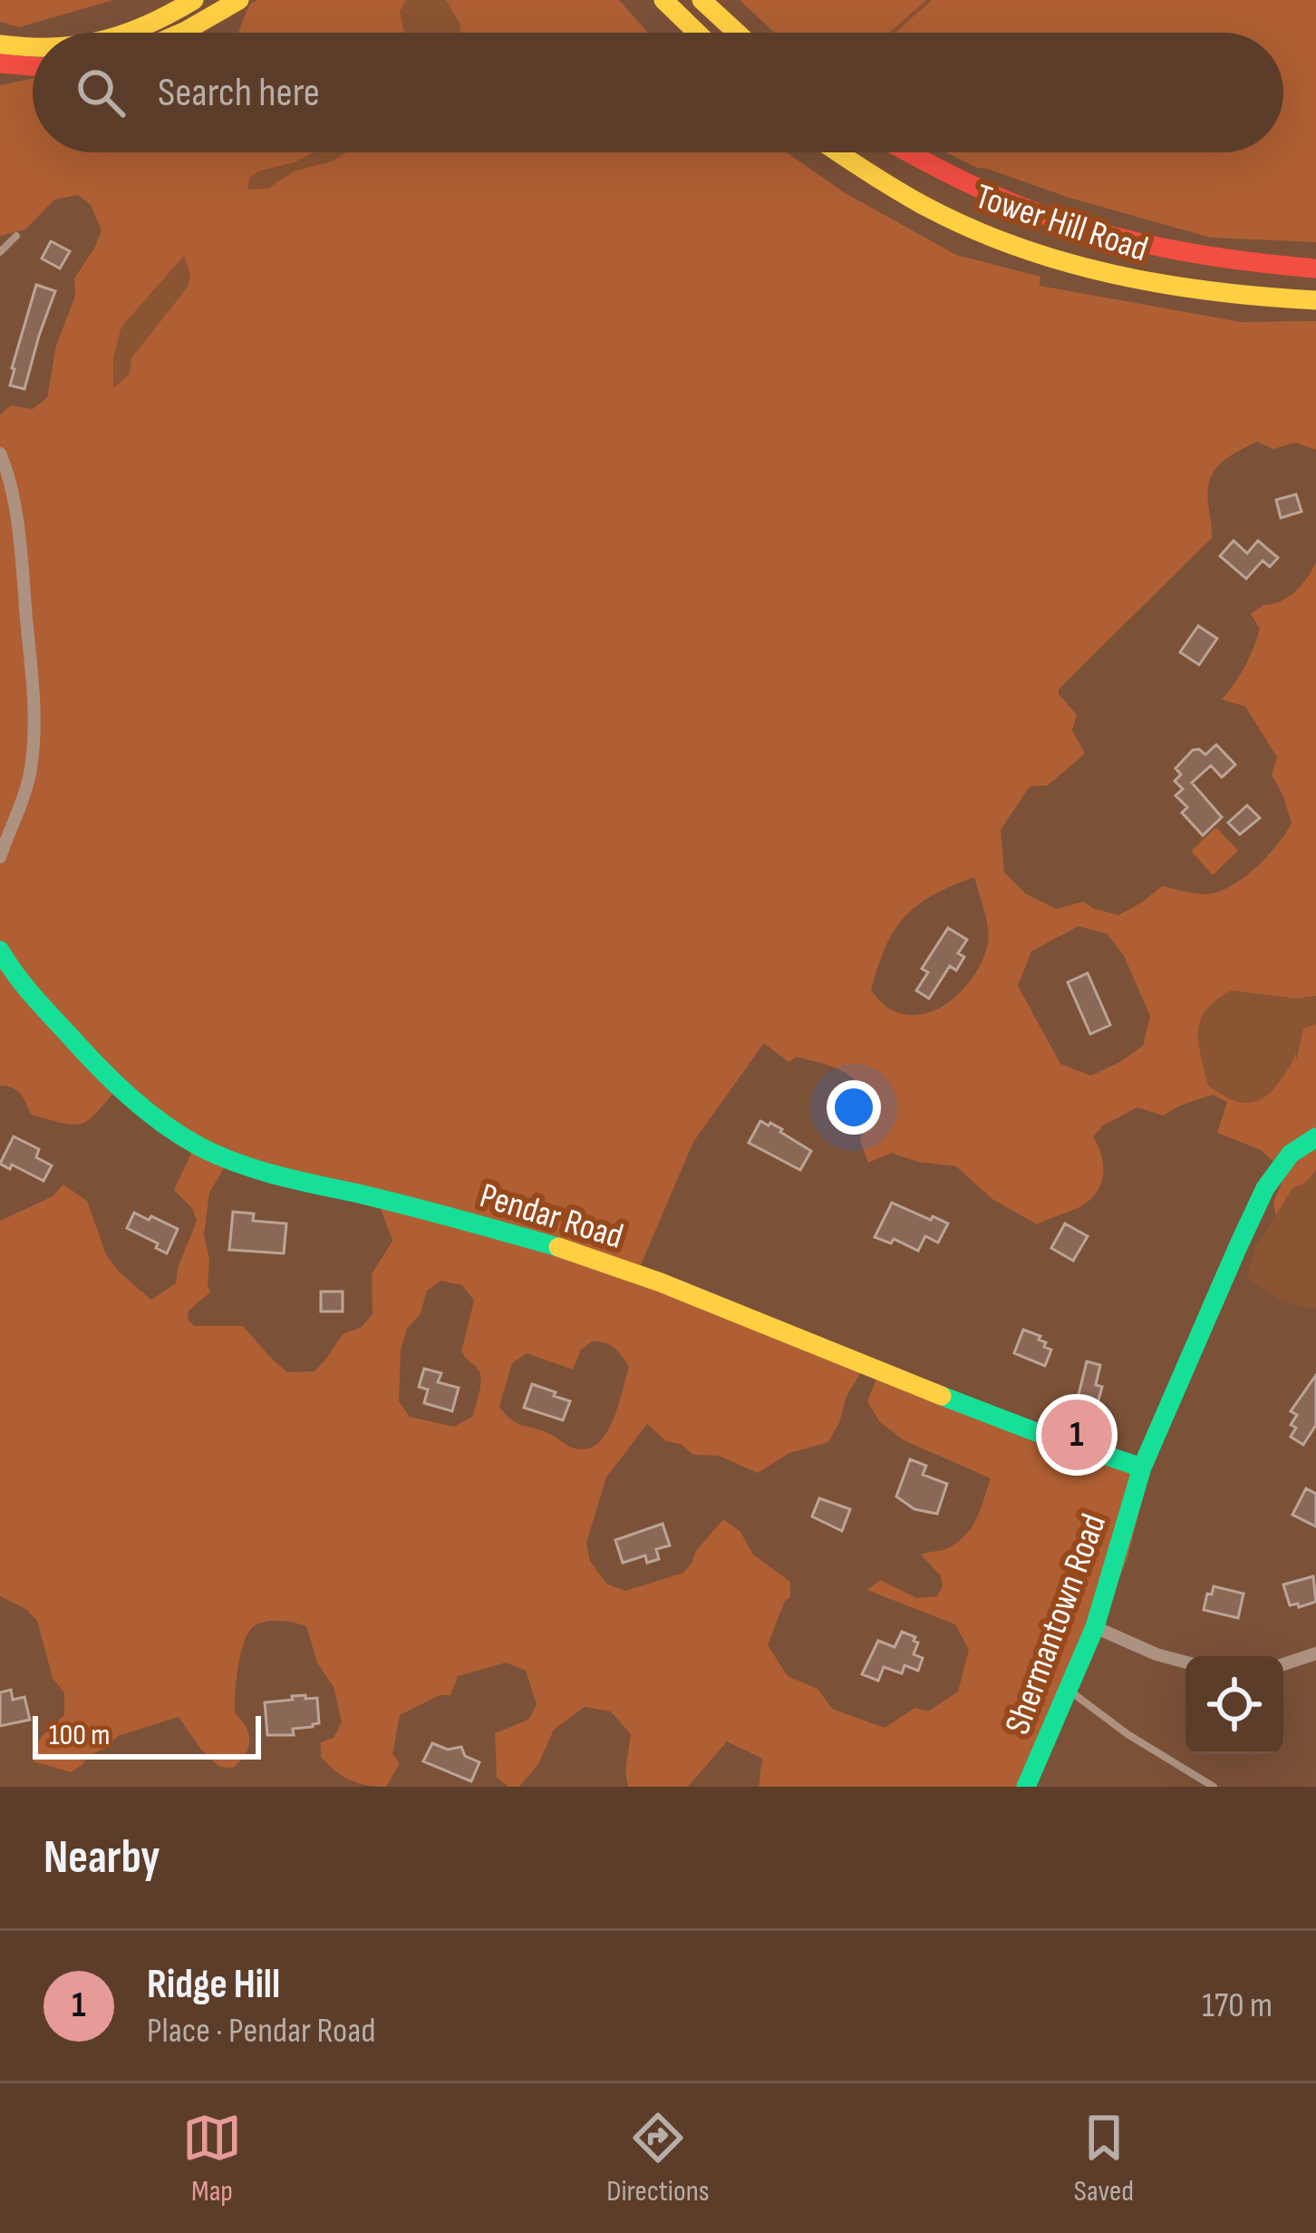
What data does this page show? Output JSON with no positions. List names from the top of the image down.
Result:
{
  "streets": {
    "main road": ["Tower Hill Road", "Pendar Road", "Shermantown Road"]
  },
  "crossings": [
    ["Pendar Road", "Shermantown Road"]
  ],
  "scale_bar": "100 m",
  "page": {
    "search": "Search here",
    "pins": "1",
    "scale": "100 m",
    "heading": "Nearby",
    "list": [
      {
        "mark": "1",
        "name": "Ridge Hill",
        "note": "Place · Pendar Road",
        "value": "170 m"
      }
    ],
    "nav": ["Map", "Directions", "Saved"]
  }
}
